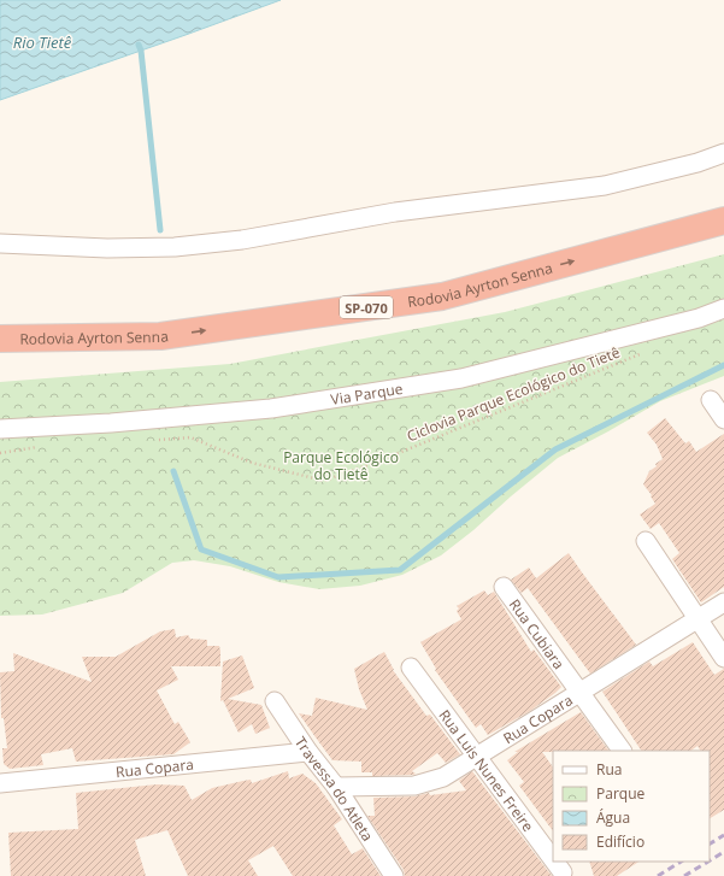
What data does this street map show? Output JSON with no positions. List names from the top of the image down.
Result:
{
  "streets": {
    "highway": ["Rodovia Ayrton Senna", "SP-070"],
    "street": [
      "Via Parque",
      "Rua Cubiara",
      "Rua Copara",
      "Rua Luis Nunes Freire",
      "Travessa do Atleta"
    ],
    "path": ["Ciclovia Parque Ecológico do Tietê"]
  },
  "crossings": [
    ["Rua Cubiara", "Rua Copara"],
    ["Rua Copara", "Rua Luis Nunes Freire"],
    ["Rua Copara", "Travessa do Atleta"]
  ],
  "one_way": ["Rodovia Ayrton Senna"],
  "water": ["Rio Tietê"],
  "parks": ["Parque Ecológico do Tietê"],
  "legend": [
    "Rua",
    "Parque",
    "Água",
    "Edifício"
  ]
}
